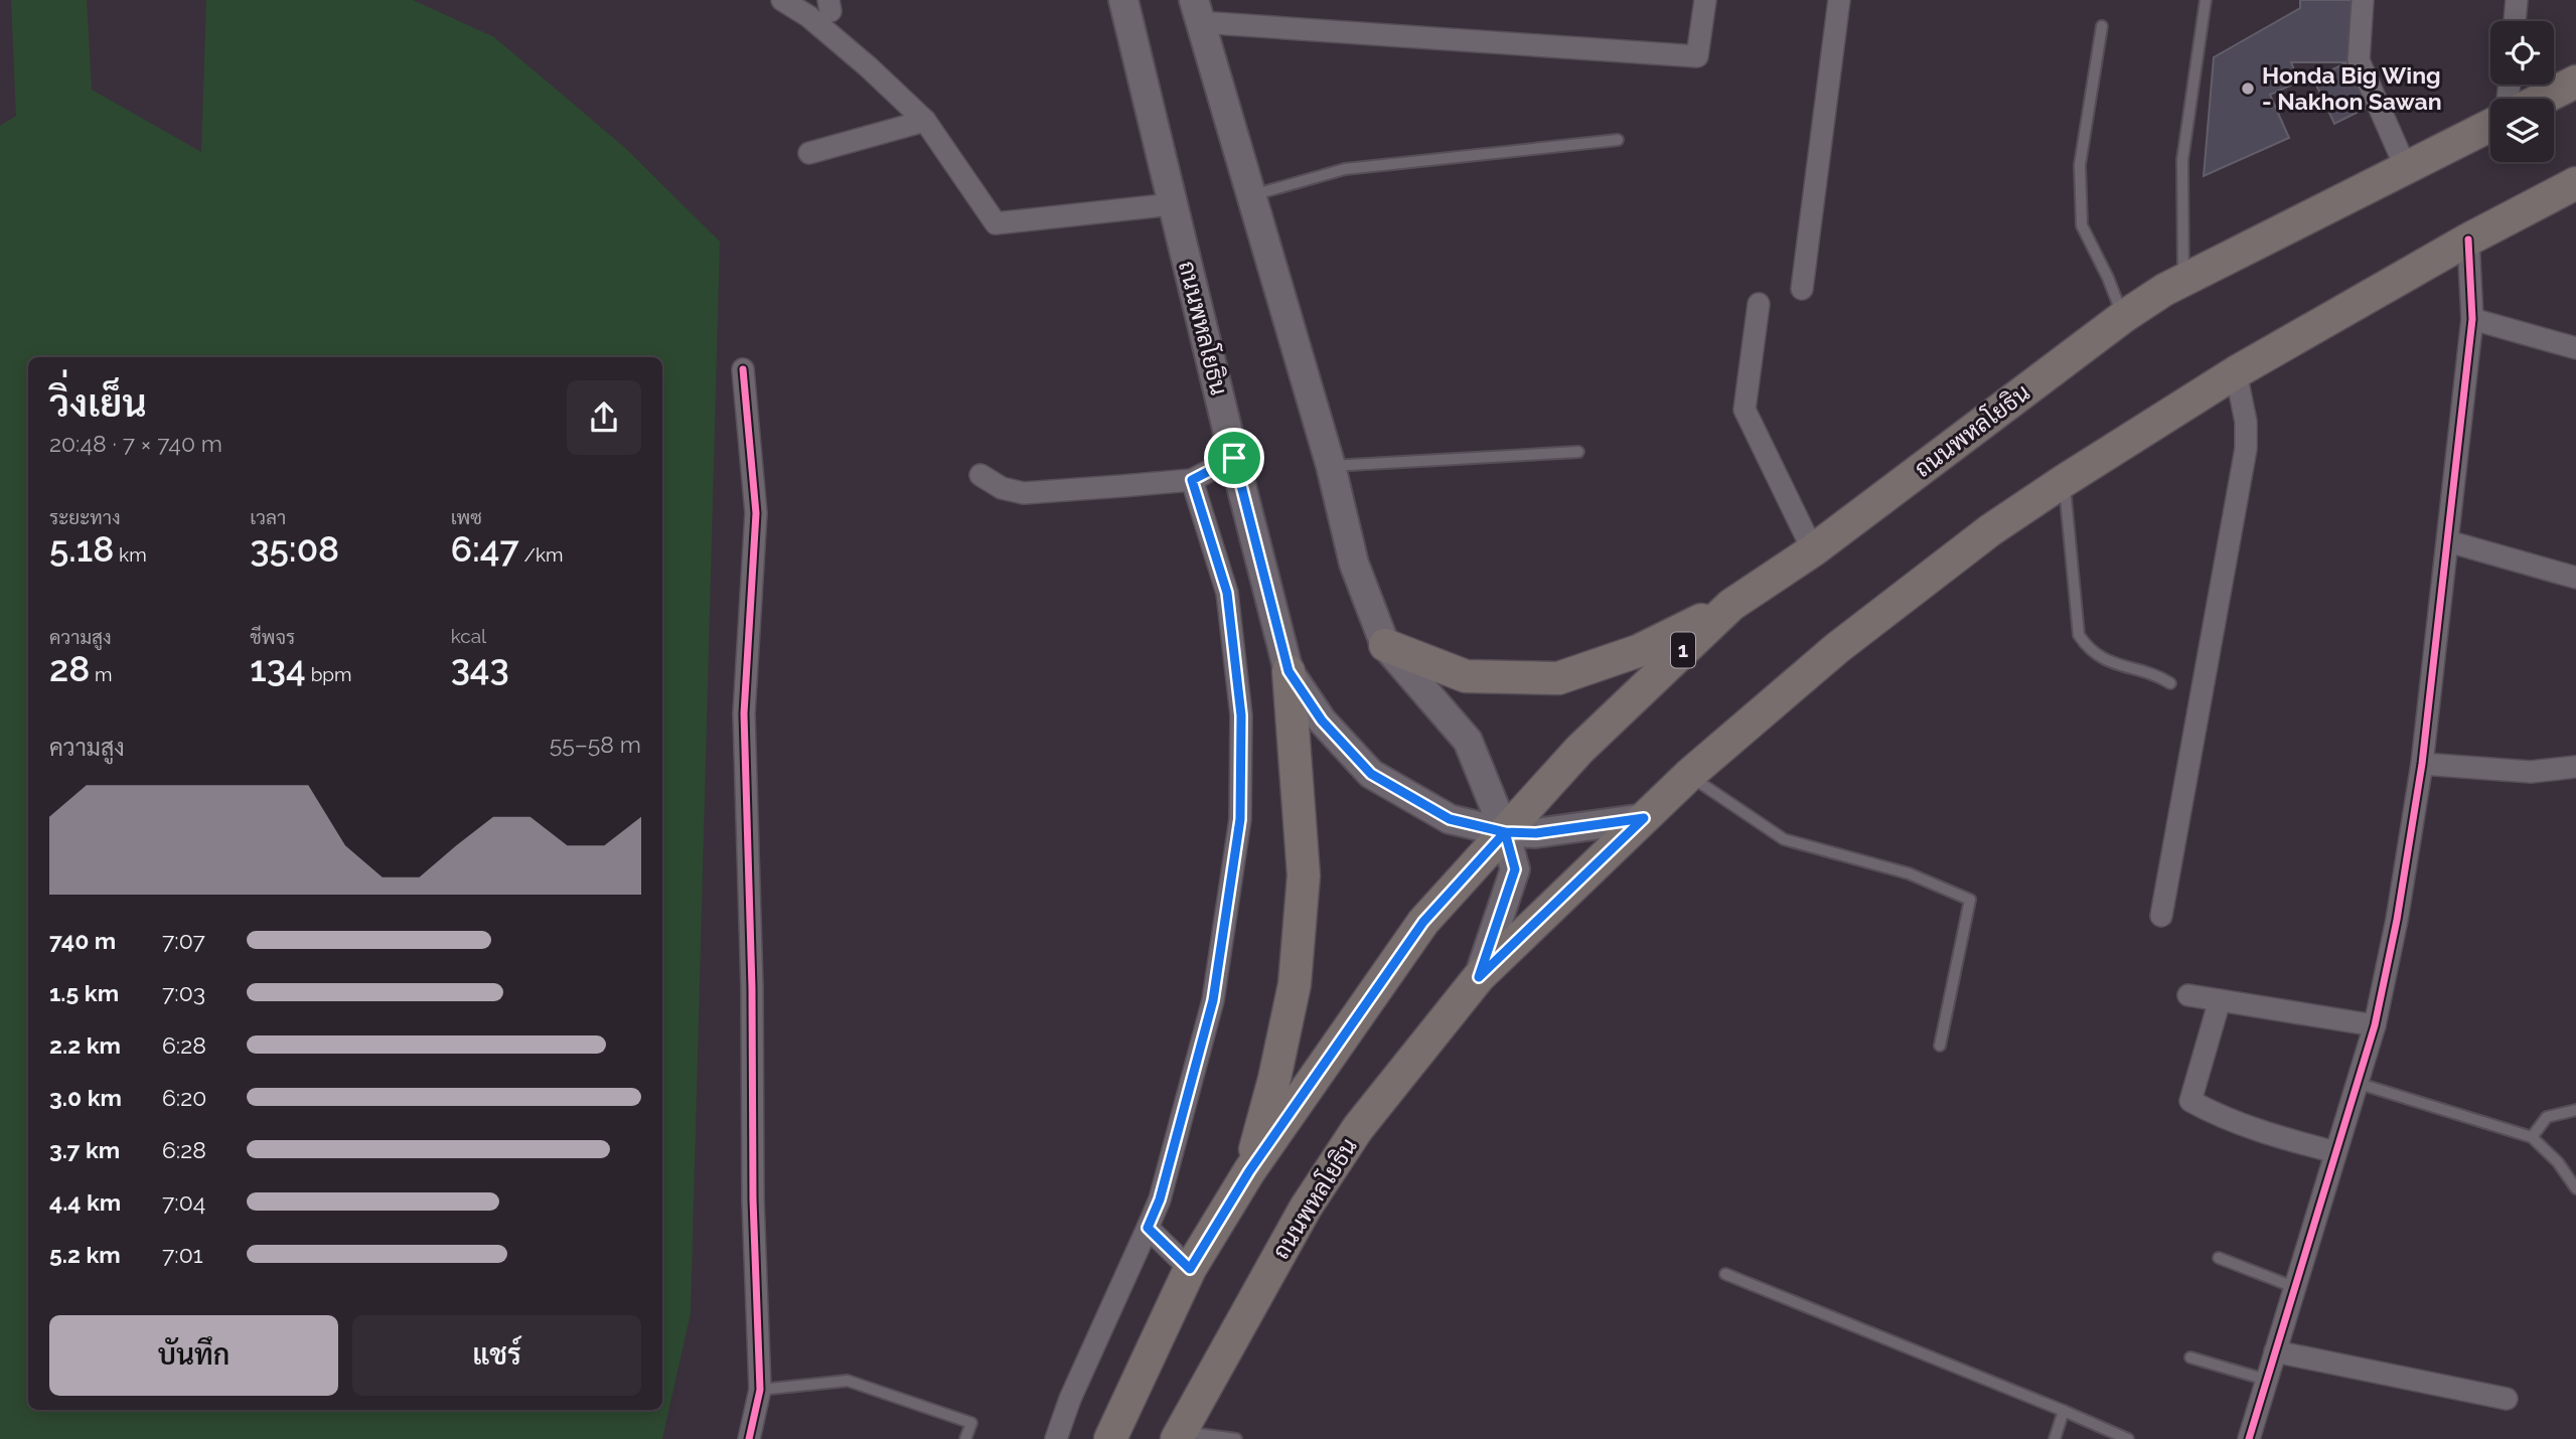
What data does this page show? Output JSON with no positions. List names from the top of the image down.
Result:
{
  "streets": {
    "main road": ["ถนนพหลโยธิน", "1"]
  },
  "places": ["Honda Big Wing - Nakhon Sawan"],
  "page": {
    "heading": ["วิ่งเย็น", "20:48 · 7 × 740 m"],
    "stats": [
      ["ระยะทาง", "5.18 km"],
      ["เวลา", "35:08"],
      ["เพซ", "6:47 /km"],
      ["ความสูง", "28 m"],
      ["ชีพจร", "134 bpm"],
      ["kcal", "343"]
    ],
    "chart": ["ความสูง", "55–58 m"],
    "list": [
      {
        "name": "740 m",
        "note": "7:07"
      },
      {
        "name": "1.5 km",
        "note": "7:03"
      },
      {
        "name": "2.2 km",
        "note": "6:28"
      },
      {
        "name": "3.0 km",
        "note": "6:20"
      },
      {
        "name": "3.7 km",
        "note": "6:28"
      },
      {
        "name": "4.4 km",
        "note": "7:04"
      },
      {
        "name": "5.2 km",
        "note": "7:01"
      }
    ],
    "buttons": ["บันทึก", "แชร์"]
  }
}
